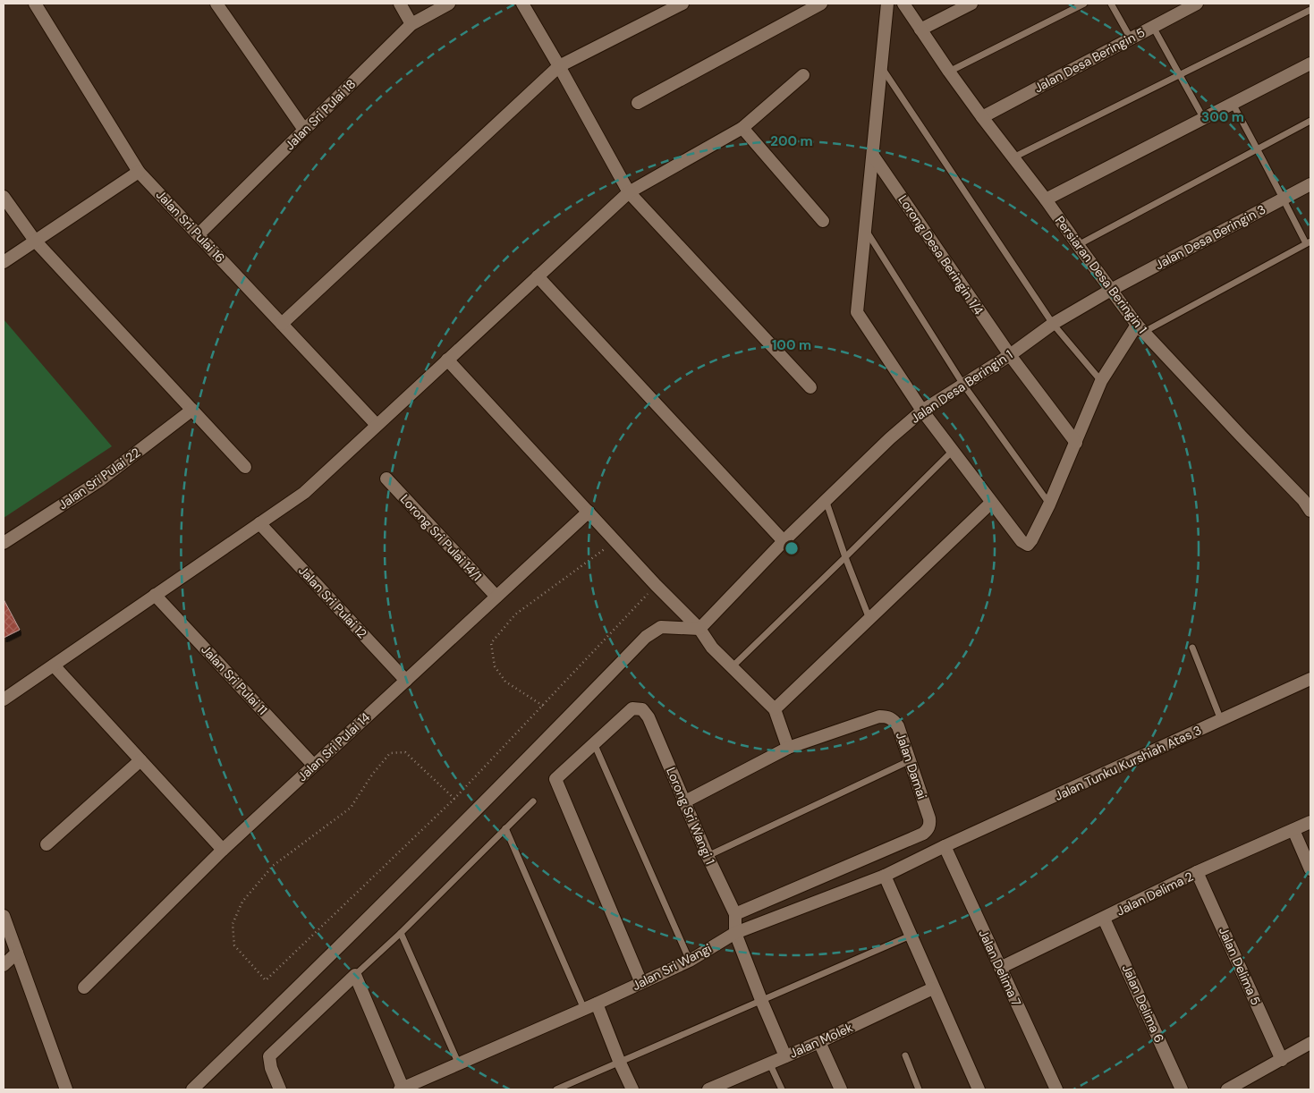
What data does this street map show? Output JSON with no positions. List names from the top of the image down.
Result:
{
  "streets": {
    "street": [
      "Jalan Desa Beringin 5",
      "Jalan Sri Pulai 18",
      "Jalan Sri Pulai 16",
      "Jalan Desa Beringin 3",
      "Lorong Desa Beringin 1/4",
      "Persiaran Desa Beringin 1",
      "Jalan Desa Beringin 1",
      "Jalan Sri Pulai 22",
      "Lorong Sri Pulai 14/1",
      "Jalan Sri Pulai 12",
      "Jalan Sri Pulai 11",
      "Jalan Sri Pulai 14",
      "Jalan Tunku Kurshiah Atas 3",
      "Jalan Damai",
      "Lorong Sri Wangi 1",
      "Jalan Delima 2",
      "Jalan Delima 5",
      "Jalan Sri Wangi",
      "Jalan Delima 7",
      "Jalan Delima 6",
      "Jalan Molek"
    ]
  },
  "crossings": [
    ["Jalan Desa Beringin 5", "Persiaran Desa Beringin 1"],
    ["Jalan Sri Pulai 18", "Jalan Sri Pulai 16"],
    ["Jalan Desa Beringin 3", "Persiaran Desa Beringin 1"],
    ["Jalan Desa Beringin 3", "Jalan Desa Beringin 1"],
    ["Lorong Desa Beringin 1/4", "Jalan Desa Beringin 1"],
    ["Persiaran Desa Beringin 1", "Jalan Desa Beringin 1"],
    ["Lorong Sri Pulai 14/1", "Jalan Sri Pulai 14"],
    ["Jalan Sri Pulai 12", "Jalan Sri Pulai 14"],
    ["Jalan Sri Pulai 11", "Jalan Sri Pulai 14"],
    ["Jalan Tunku Kurshiah Atas 3", "Jalan Sri Wangi"],
    ["Jalan Tunku Kurshiah Atas 3", "Jalan Delima 7"],
    ["Jalan Damai", "Lorong Sri Wangi 1"],
    ["Lorong Sri Wangi 1", "Jalan Sri Wangi"],
    ["Jalan Delima 2", "Jalan Delima 5"],
    ["Jalan Delima 2", "Jalan Delima 7"],
    ["Jalan Delima 2", "Jalan Delima 6"],
    ["Jalan Sri Wangi", "Jalan Delima 7"]
  ],
  "rings": ["300 m", "200 m", "100 m"]
}
